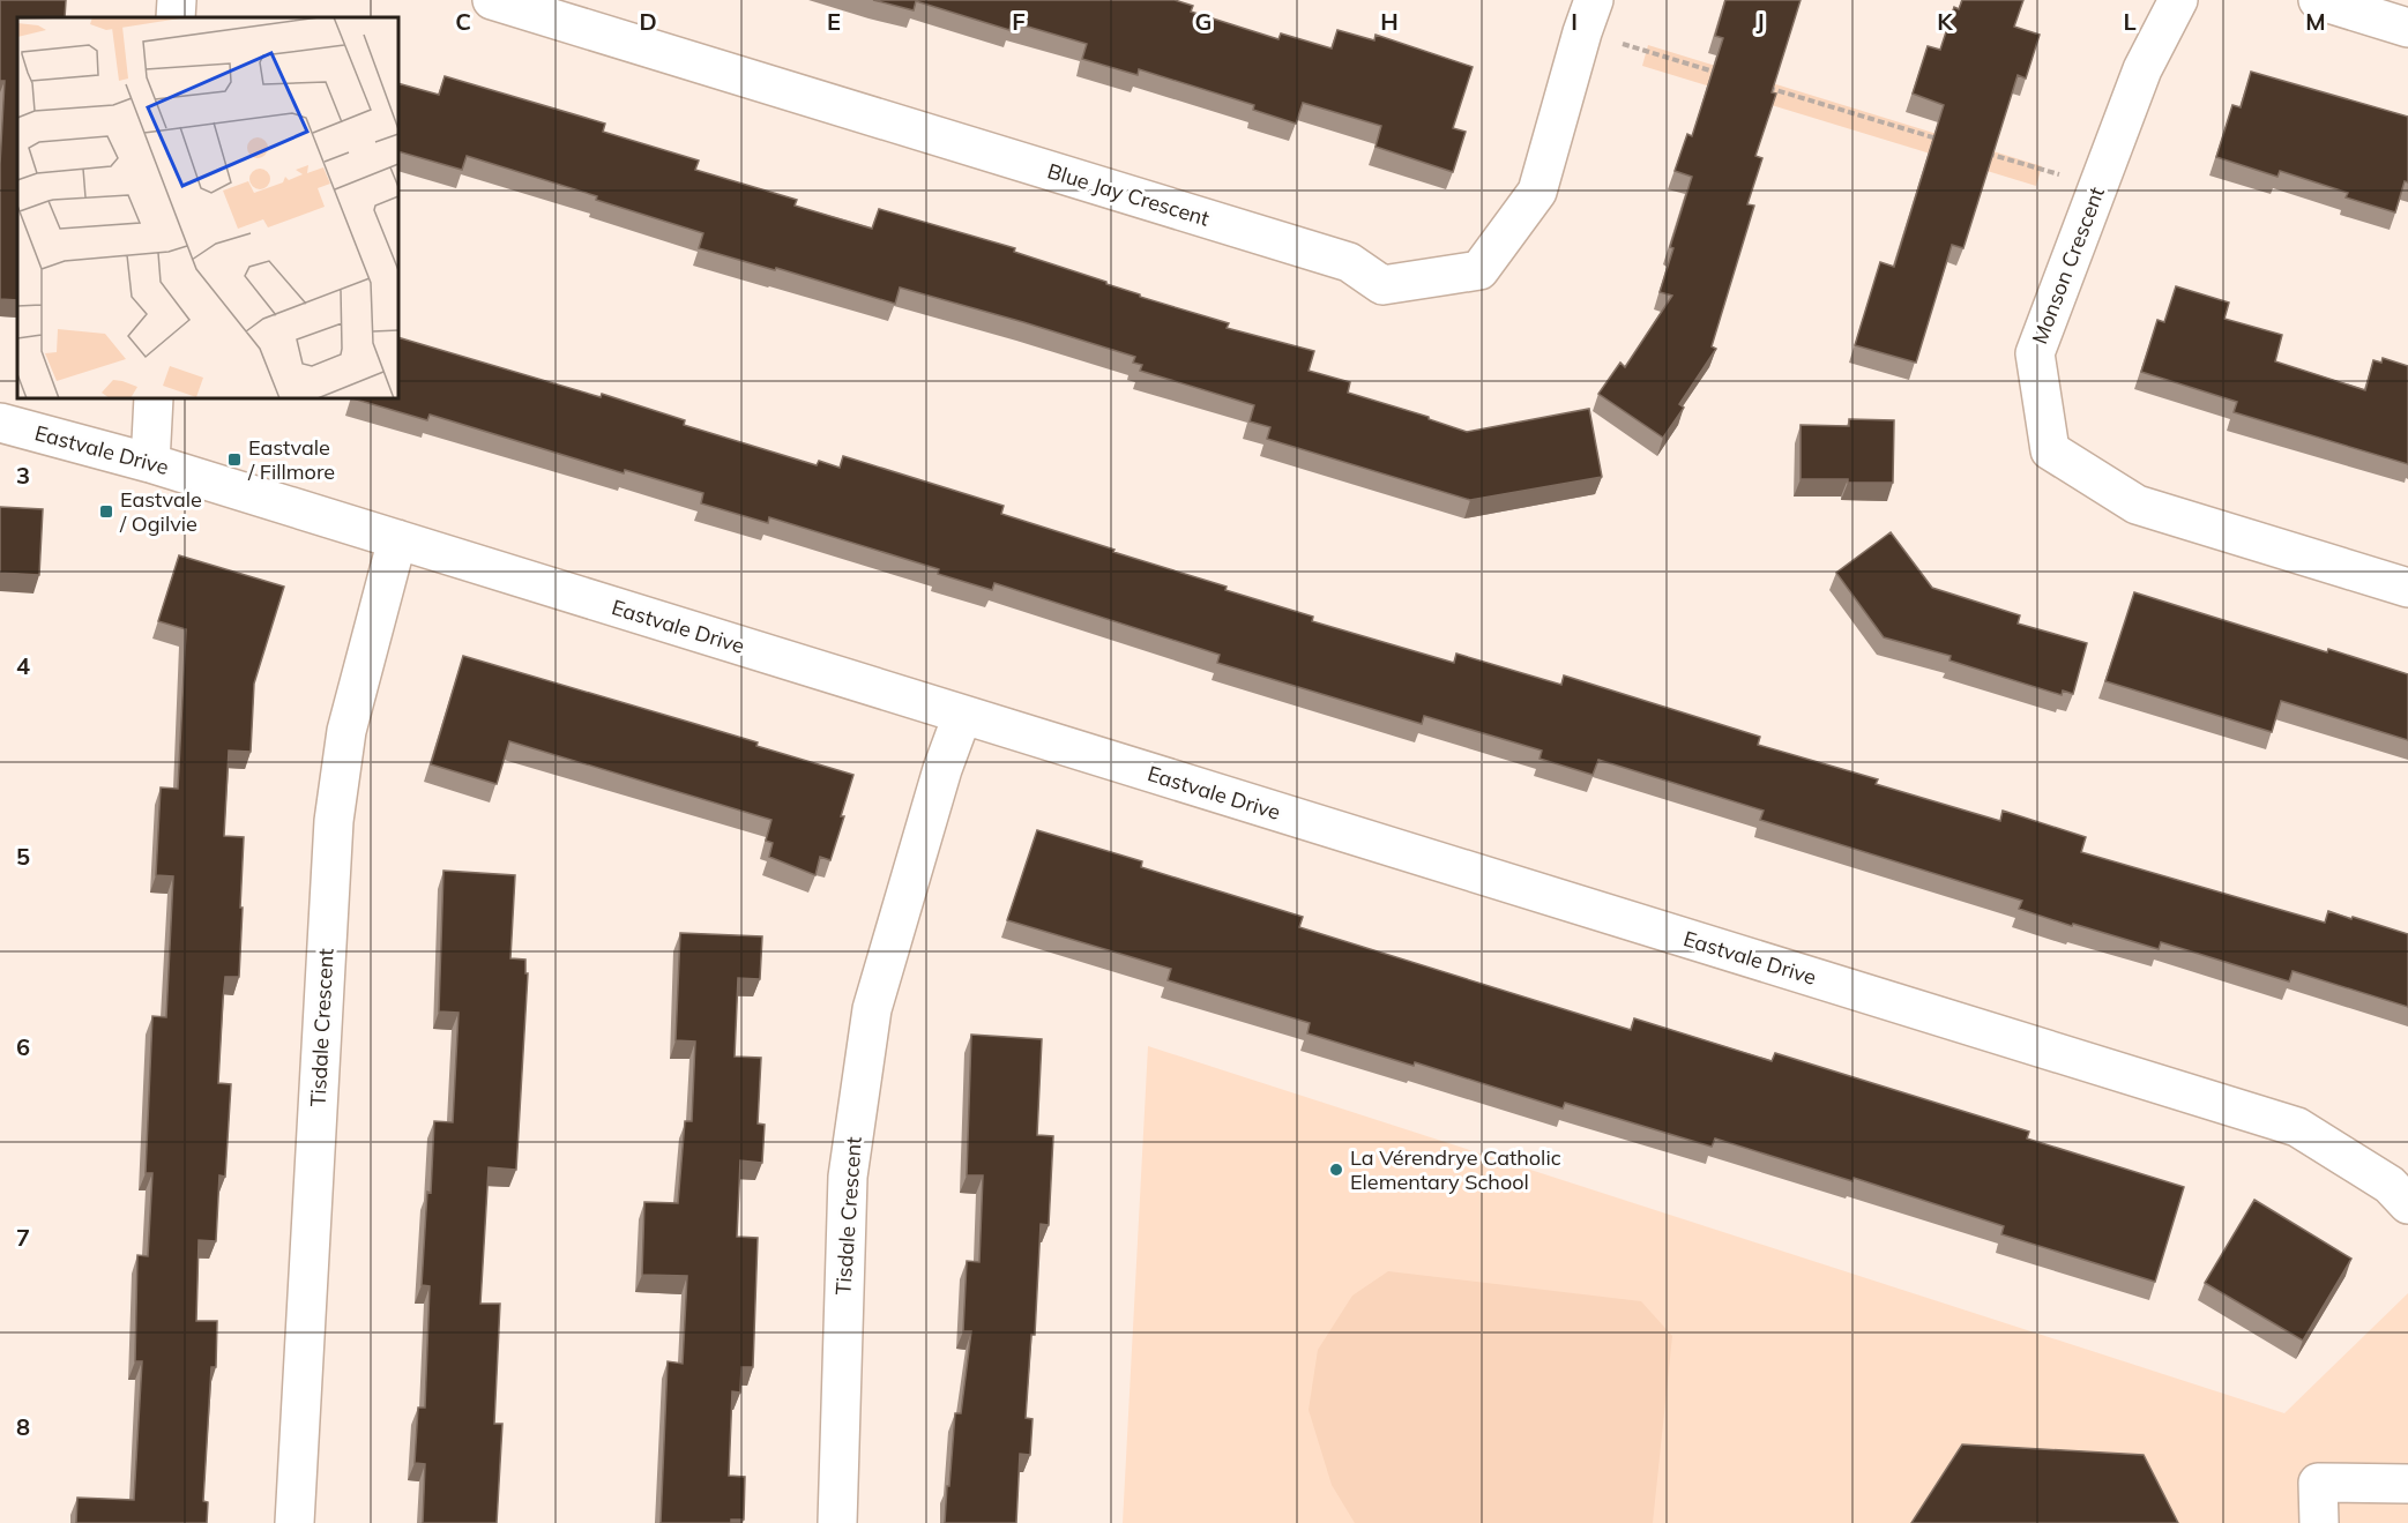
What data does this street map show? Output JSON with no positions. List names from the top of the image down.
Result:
{
  "streets": {
    "street": [
      "Blue Jay Crescent",
      "Monson Crescent",
      "Eastvale Drive",
      "Tisdale Crescent"
    ]
  },
  "crossings": [
    ["Eastvale Drive", "Tisdale Crescent"]
  ],
  "places": {
    "transit": ["Eastvale / Fillmore", "Eastvale / Ogilvie"],
    "other": ["La Vérendrye Catholic Elementary School"]
  },
  "grid": {
    "columns": [
      "C",
      "D",
      "E",
      "F",
      "G",
      "H",
      "I",
      "J",
      "K",
      "L",
      "M"
    ],
    "rows": [
      "3",
      "4",
      "5",
      "6",
      "7",
      "8"
    ]
  }
}
